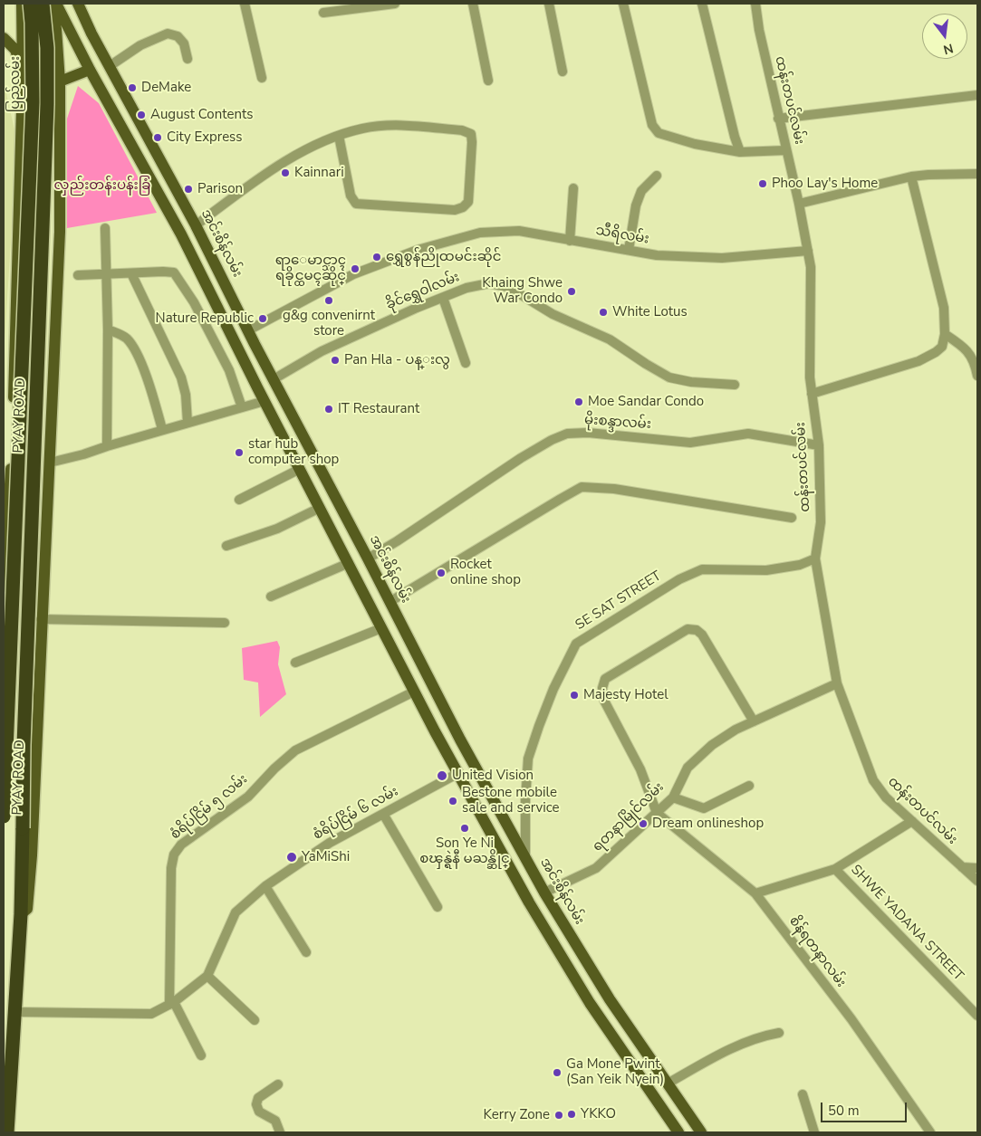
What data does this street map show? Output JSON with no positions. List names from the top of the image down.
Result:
{
  "streets": {
    "highway": ["ပြည်လမ်း", "PYAY ROAD"],
    "main road": ["အင်းစိန်လမ်း"],
    "street": [
      "ထန်းတပင်လမ်း",
      "သီရိလမ်း",
      "ခိုင်ရွှေဝါလမ်း",
      "မိုးစန္ဒာလမ်း",
      "SE SAT STREET",
      "စံရိပ်ငြိမ် ၅ လမ်း",
      "စံရိပ်ငြိမ် ၆ လမ်း",
      "ရတနာမြိုင်လမ်း",
      "SHWE YADANA STREET",
      "စိန်ရတနာလမ်း"
    ]
  },
  "crossings": [
    ["ထန်းတပင်လမ်း", "သီရိလမ်း"],
    ["ထန်းတပင်လမ်း", "မိုးစန္ဒာလမ်း"],
    ["ထန်းတပင်လမ်း", "SE SAT STREET"],
    ["ထန်းတပင်လမ်း", "ရတနာမြိုင်လမ်း"],
    ["သီရိလမ်း", "အင်းစိန်လမ်း"],
    ["အင်းစိန်လမ်း", "ခိုင်ရွှေဝါလမ်း"],
    ["အင်းစိန်လမ်း", "မိုးစန္ဒာလမ်း"],
    ["အင်းစိန်လမ်း", "SE SAT STREET"],
    ["အင်းစိန်လမ်း", "ရတနာမြိုင်လမ်း"],
    ["စံရိပ်ငြိမ် ၅ လမ်း", "စံရိပ်ငြိမ် ၆ လမ်း"],
    ["ရတနာမြိုင်လမ်း", "စိန်ရတနာလမ်း"]
  ],
  "parks": ["လှည်းတန်းပန်းခြံ"],
  "places": [
    "DeMake",
    "August Contents",
    "City Express",
    "Kainnari",
    "Phoo Lay's Home",
    "Parison",
    "ရွှေစွန်ညိုထမင်းဆိုင်",
    "ရာေမာင္သာၚ ရခိုင္ထမင္ၚဆိုင္",
    "Khaing Shwe War Condo",
    "g&g convenirnt store",
    "White Lotus",
    "Nature Republic",
    "Pan Hla - ပန္းလွ",
    "Moe Sandar Condo",
    "IT Restaurant",
    "star hub computer shop",
    "Rocket online shop",
    "Majesty Hotel",
    "United Vision",
    "Bestone mobile sale and service",
    "Dream onlineshop",
    "Son Ye Ni စၾန္ရဲနီ မႀန္ဆိုင္",
    "YaMiShi",
    "Ga Mone Pwint (San Yeik Nyein)",
    "YKKO",
    "Kerry Zone"
  ],
  "scale_bar": "50 m",
  "north": "bottom"
}
